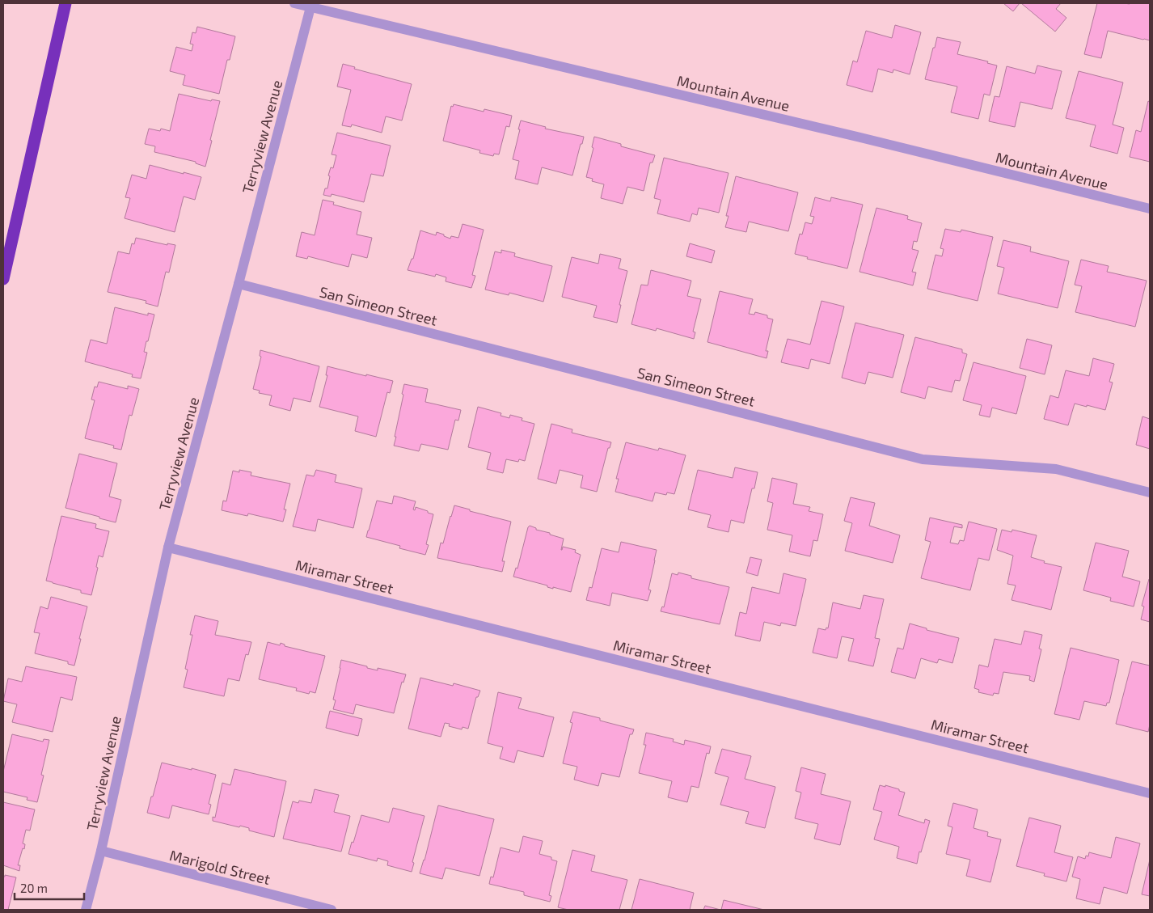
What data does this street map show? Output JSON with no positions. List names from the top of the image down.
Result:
{
  "streets": {
    "street": [
      "Mountain Avenue",
      "Terryview Avenue",
      "San Simeon Street",
      "Miramar Street",
      "Marigold Street"
    ]
  },
  "crossings": [
    ["Mountain Avenue", "Terryview Avenue"],
    ["Terryview Avenue", "San Simeon Street"],
    ["Terryview Avenue", "Miramar Street"],
    ["Terryview Avenue", "Marigold Street"]
  ],
  "scale_bar": "20 m"
}
